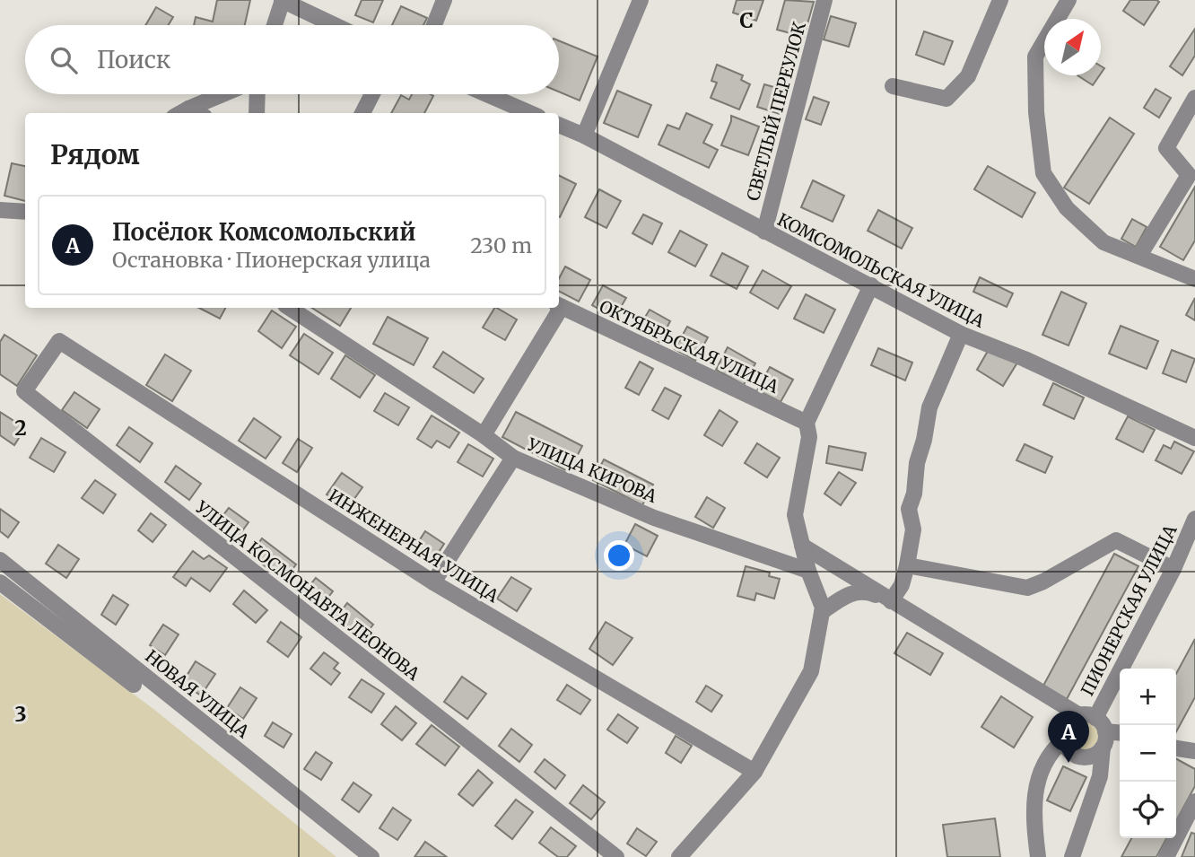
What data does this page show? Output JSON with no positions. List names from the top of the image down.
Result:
{
  "streets": {
    "street": [
      "СВЕТЛЫЙ ПЕРЕУЛОК",
      "КОМСОМОЛЬСКАЯ УЛИЦА",
      "ОКТЯБРЬСКАЯ УЛИЦА",
      "УЛИЦА КИРОВА",
      "ИНЖЕНЕРНАЯ УЛИЦА",
      "УЛИЦА КОСМОНАВТА ЛЕОНОВА",
      "ПИОНЕРСКАЯ УЛИЦА",
      "НОВАЯ УЛИЦА"
    ]
  },
  "crossings": [
    ["СВЕТЛЫЙ ПЕРЕУЛОК", "КОМСОМОЛЬСКАЯ УЛИЦА"],
    ["ИНЖЕНЕРНАЯ УЛИЦА", "УЛИЦА КОСМОНАВТА ЛЕОНОВА"]
  ],
  "north": "top right",
  "page": {
    "search": "Поиск",
    "heading": "Рядом",
    "list": [
      {
        "mark": "A",
        "name": "Посёлок Комсомольский",
        "note": "Остановка · Пионерская улица",
        "value": "230 m"
      }
    ],
    "map_buttons": ["+", "−"],
    "pins": "A"
  },
  "grid": {
    "columns": ["C"],
    "rows": ["2", "3"]
  }
}
